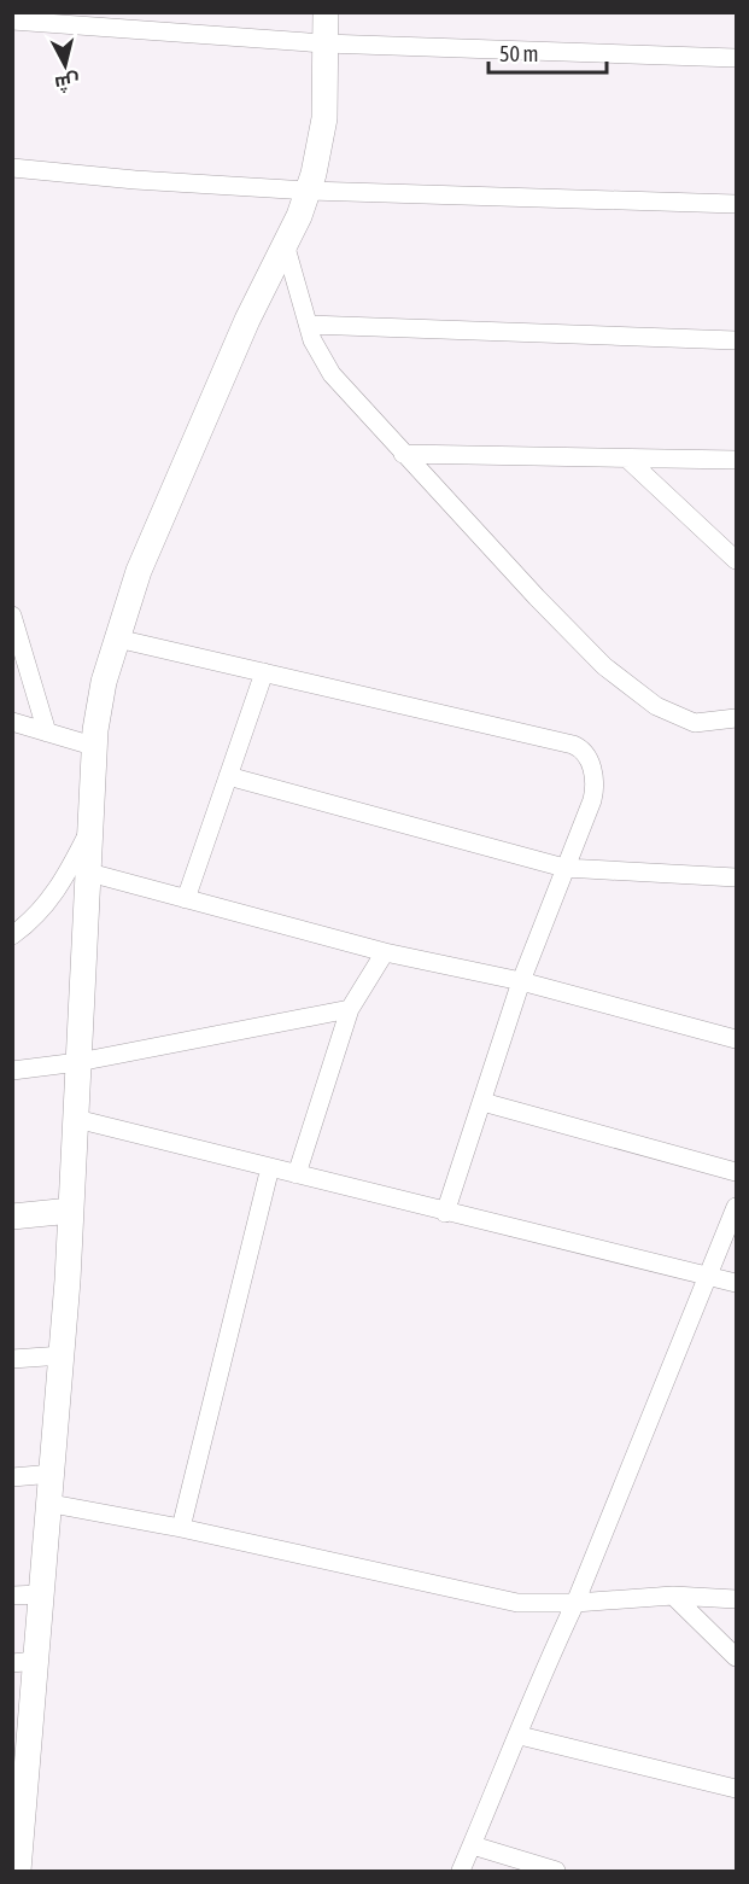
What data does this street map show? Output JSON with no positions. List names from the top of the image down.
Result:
{
  "scale_bar": "50 m",
  "north": "bottom"
}
